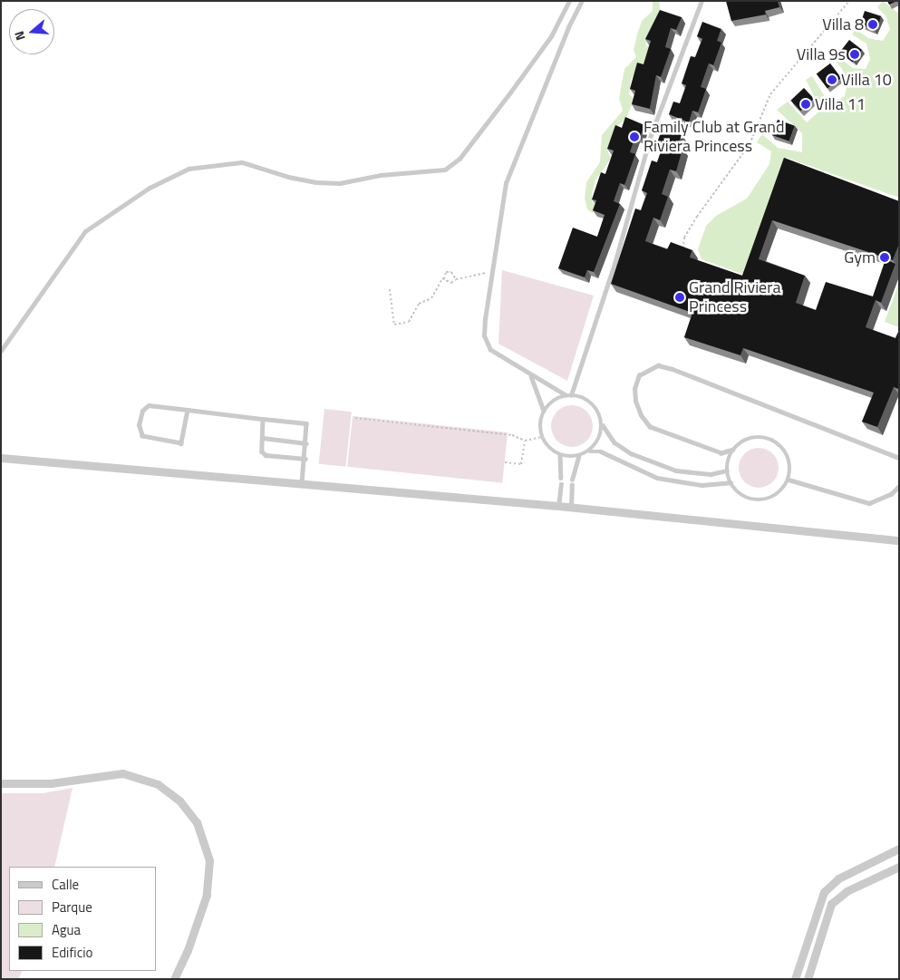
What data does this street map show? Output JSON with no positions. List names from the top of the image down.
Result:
{
  "places": [
    "Villa 8",
    "Villa 9s",
    "Villa 10",
    "Villa 11",
    "Family Club at Grand Riviera Princess",
    "Gym",
    "Grand Riviera Princess"
  ],
  "legend": [
    "Calle",
    "Parque",
    "Agua",
    "Edificio"
  ],
  "north": "left"
}
